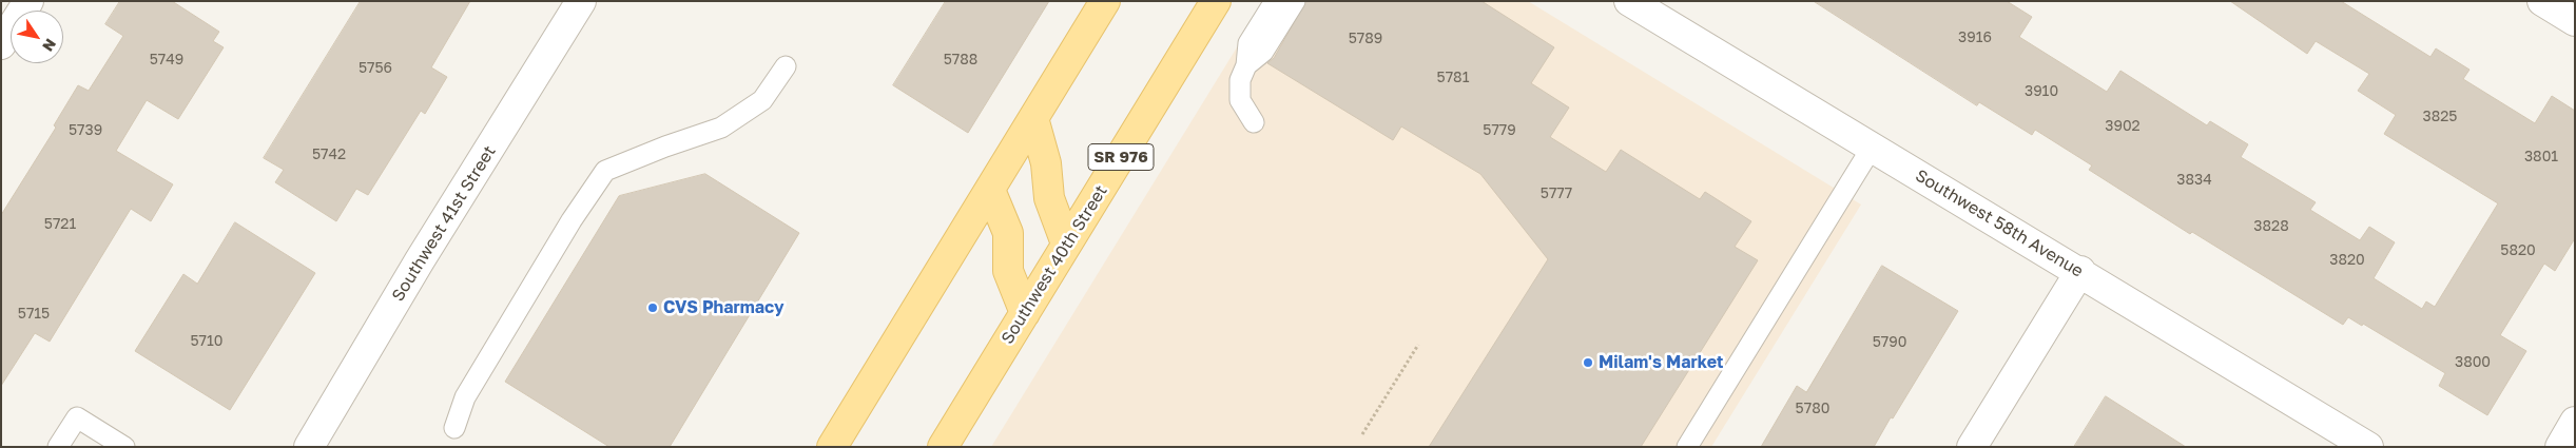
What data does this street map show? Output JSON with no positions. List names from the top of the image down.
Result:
{
  "streets": {
    "main road": ["SR 976", "Southwest 40th Street"],
    "street": ["Southwest 41st Street", "Southwest 58th Avenue"]
  },
  "places": ["CVS Pharmacy", "Milam's Market"],
  "house_numbers": [
    "3916",
    "5789",
    "5749",
    "5788",
    "5756",
    "5781",
    "3910",
    "3825",
    "3902",
    "5739",
    "5779",
    "5742",
    "3801",
    "3834",
    "5777",
    "5721",
    "3828",
    "5820",
    "3820",
    "5715",
    "5710",
    "5790",
    "3800",
    "5780"
  ],
  "north": "bottom right"
}
